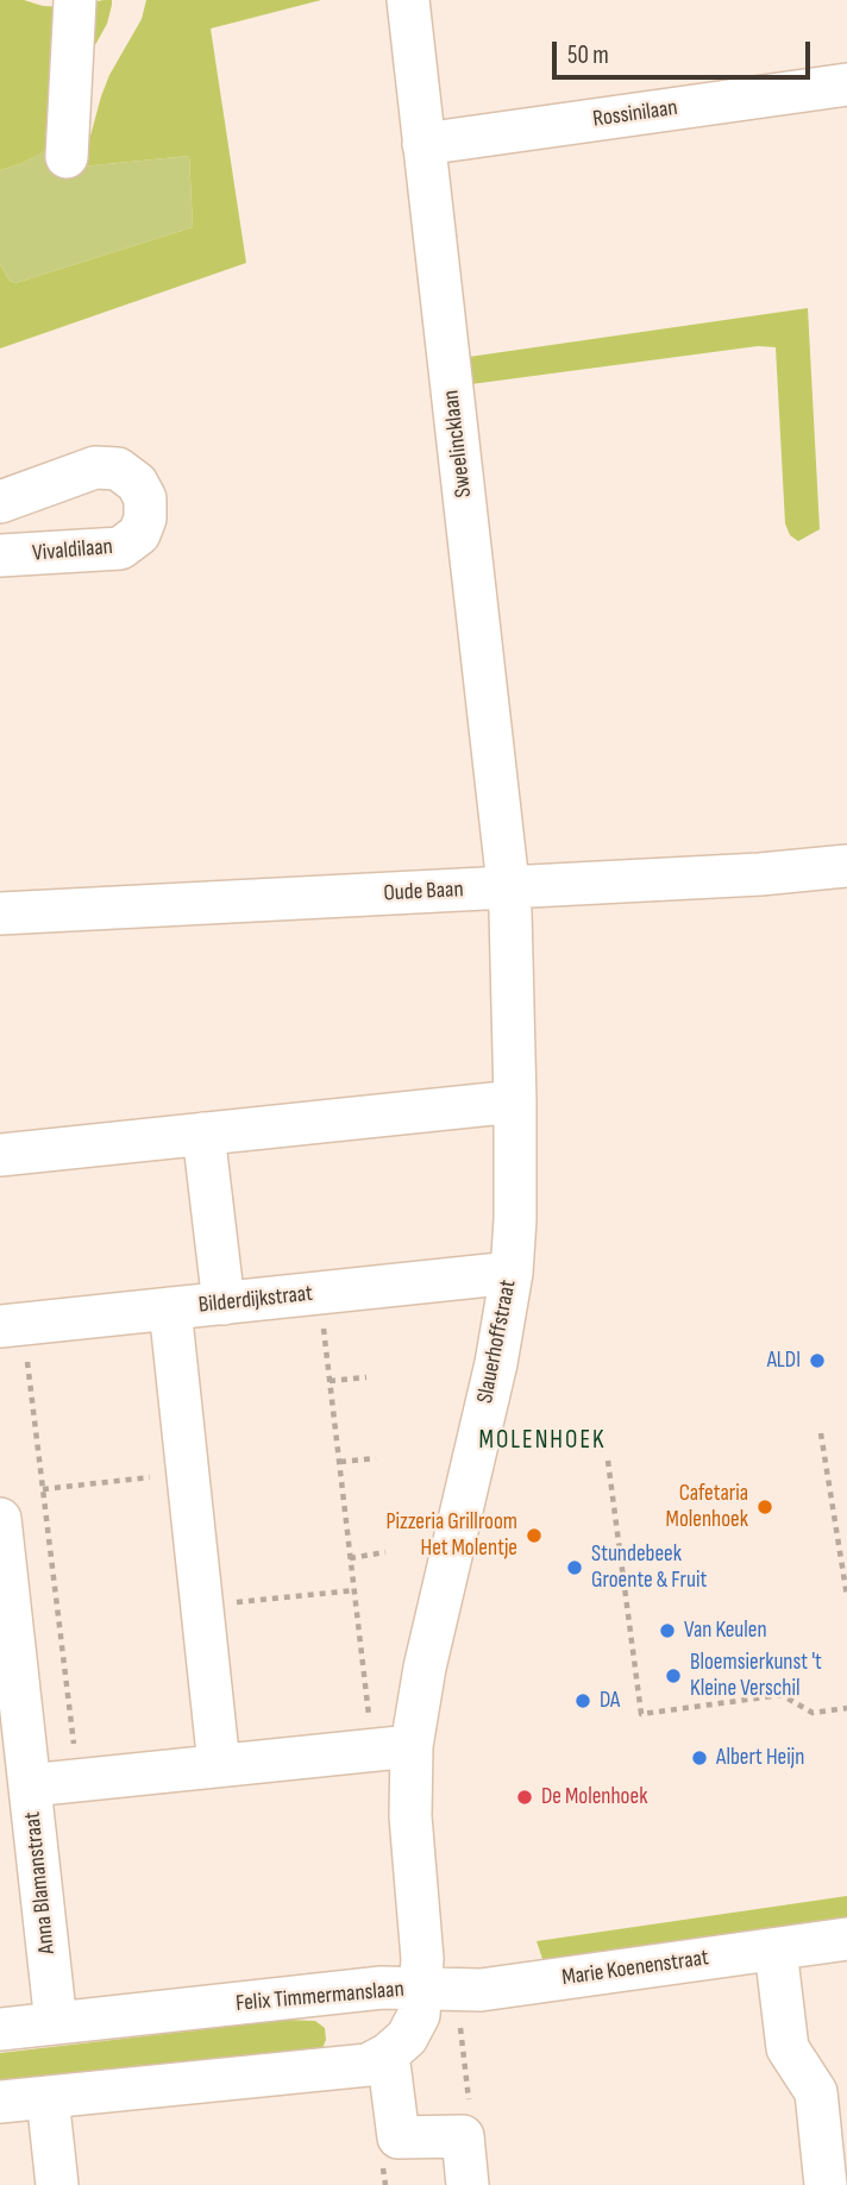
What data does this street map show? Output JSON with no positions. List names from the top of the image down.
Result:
{
  "streets": {
    "street": [
      "Rossinilaan",
      "Sweelincklaan",
      "Vivaldilaan",
      "Oude Baan",
      "Bilderdijkstraat",
      "Slauerhoffstraat",
      "Anna Blamanstraat",
      "Marie Koenenstraat",
      "Felix Timmermanslaan"
    ]
  },
  "crossings": [
    ["Rossinilaan", "Sweelincklaan"],
    ["Sweelincklaan", "Oude Baan"],
    ["Sweelincklaan", "Slauerhoffstraat"],
    ["Oude Baan", "Slauerhoffstraat"],
    ["Bilderdijkstraat", "Slauerhoffstraat"],
    ["Slauerhoffstraat", "Marie Koenenstraat"],
    ["Slauerhoffstraat", "Felix Timmermanslaan"],
    ["Anna Blamanstraat", "Felix Timmermanslaan"],
    ["Marie Koenenstraat", "Felix Timmermanslaan"]
  ],
  "districts": ["MOLENHOEK"],
  "places": [
    "ALDI",
    "Cafetaria Molenhoek",
    "Pizzeria Grillroom Het Molentje",
    "Stundebeek Groente & Fruit",
    "Van Keulen",
    "Bloemsierkunst 't Kleine Verschil",
    "DA",
    "Albert Heijn",
    "De Molenhoek"
  ],
  "scale_bar": "50 m"
}
